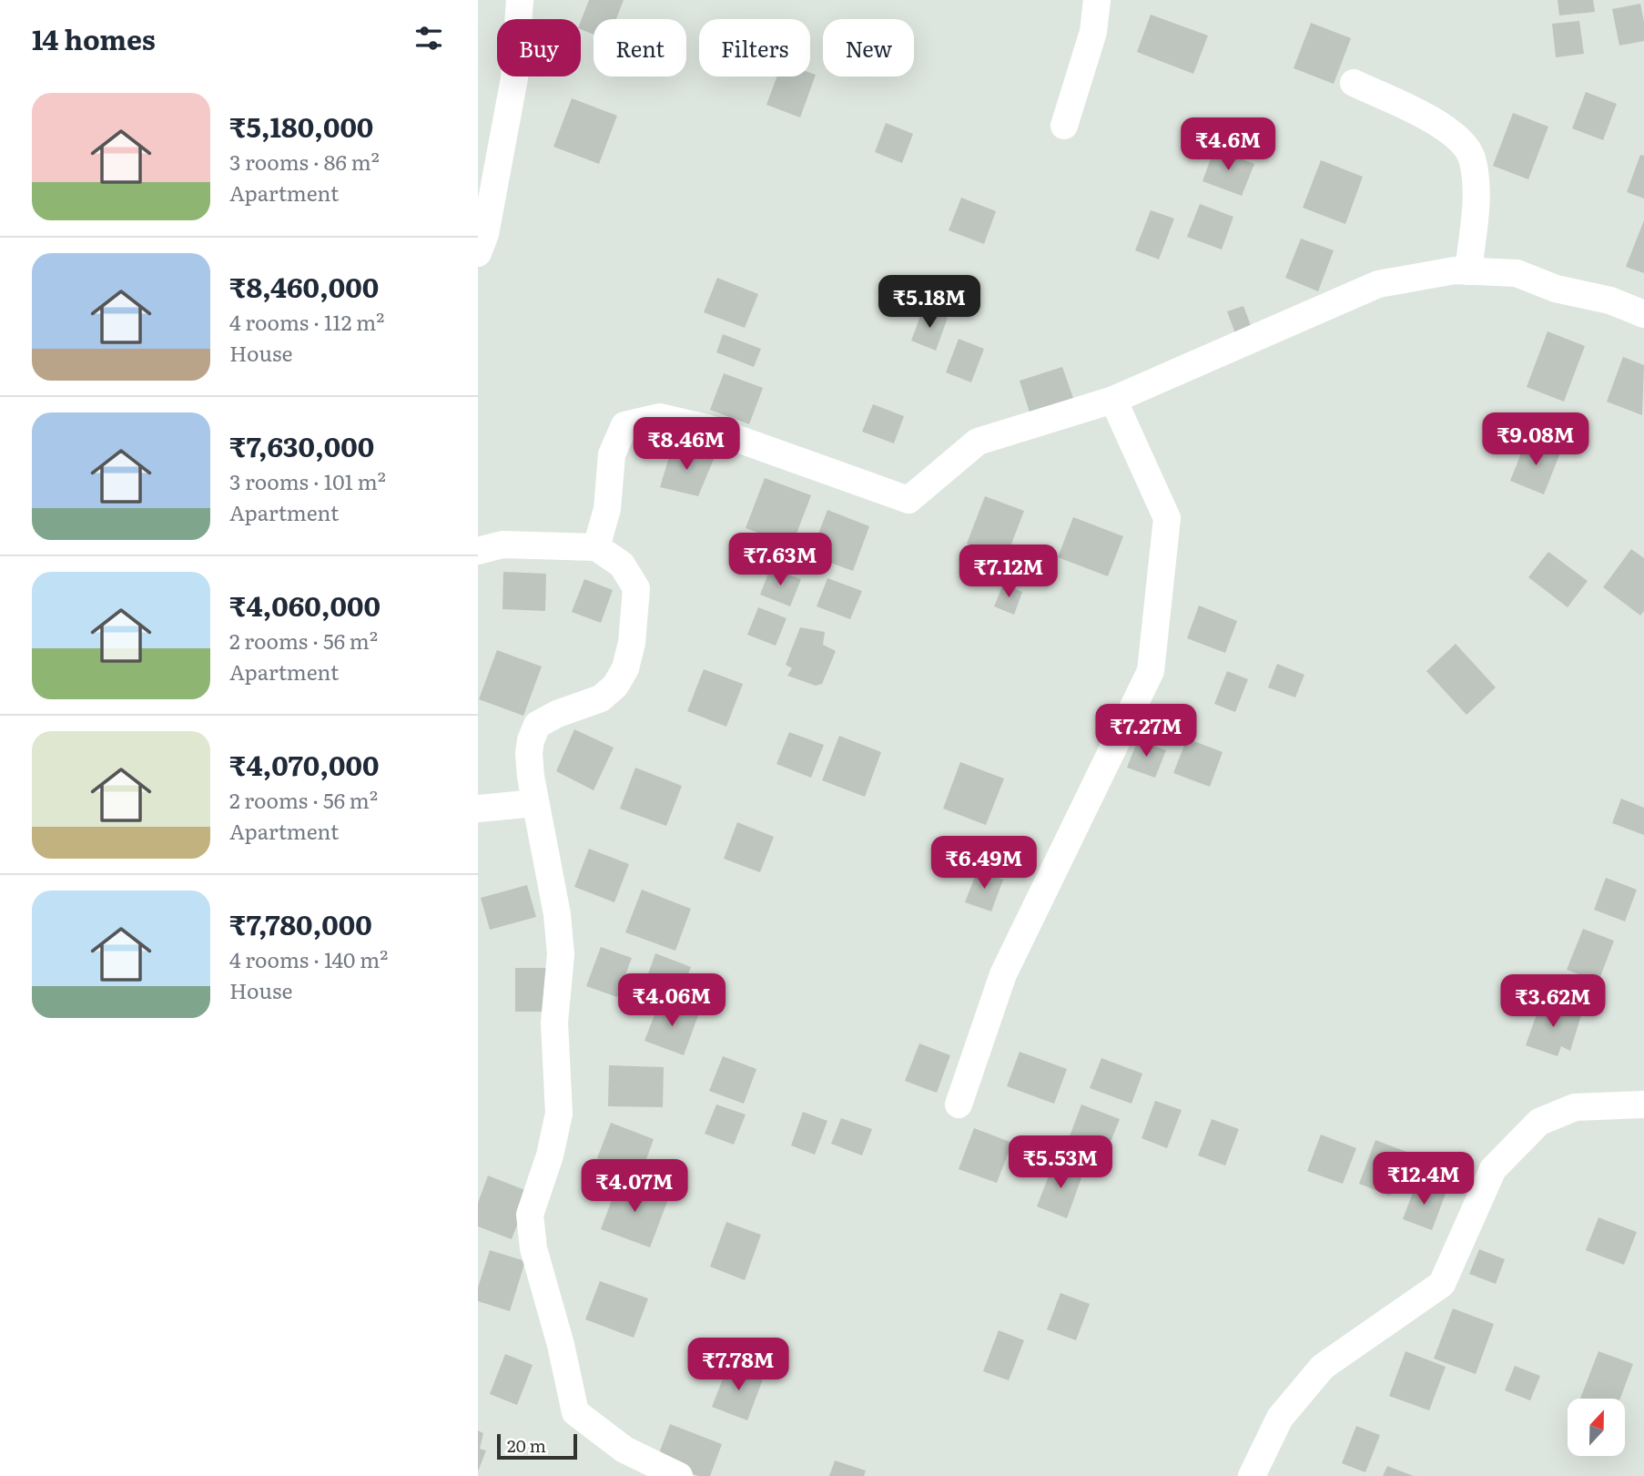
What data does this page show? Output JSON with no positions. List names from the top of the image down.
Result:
{
  "scale_bar": "20 m",
  "north": "top",
  "page": {
    "heading": "14 homes",
    "chip": [
      "Buy",
      "Rent",
      "Filters",
      "New"
    ],
    "list": [
      {
        "name": "₹5,180,000",
        "note": "3 rooms · 86 m² · Apartment"
      },
      {
        "name": "₹8,460,000",
        "note": "4 rooms · 112 m² · House"
      },
      {
        "name": "₹7,630,000",
        "note": "3 rooms · 101 m² · Apartment"
      },
      {
        "name": "₹4,060,000",
        "note": "2 rooms · 56 m² · Apartment"
      },
      {
        "name": "₹4,070,000",
        "note": "2 rooms · 56 m² · Apartment"
      },
      {
        "name": "₹7,780,000",
        "note": "4 rooms · 140 m² · House"
      }
    ],
    "price": [
      "₹4.6M",
      "₹5.18M",
      "₹9.08M",
      "₹8.46M",
      "₹7.63M",
      "₹7.12M",
      "₹7.27M",
      "₹6.49M",
      "₹4.06M",
      "₹3.62M",
      "₹5.53M",
      "₹12.4M",
      "₹4.07M",
      "₹7.78M"
    ],
    "scale": "20 m"
  }
}
